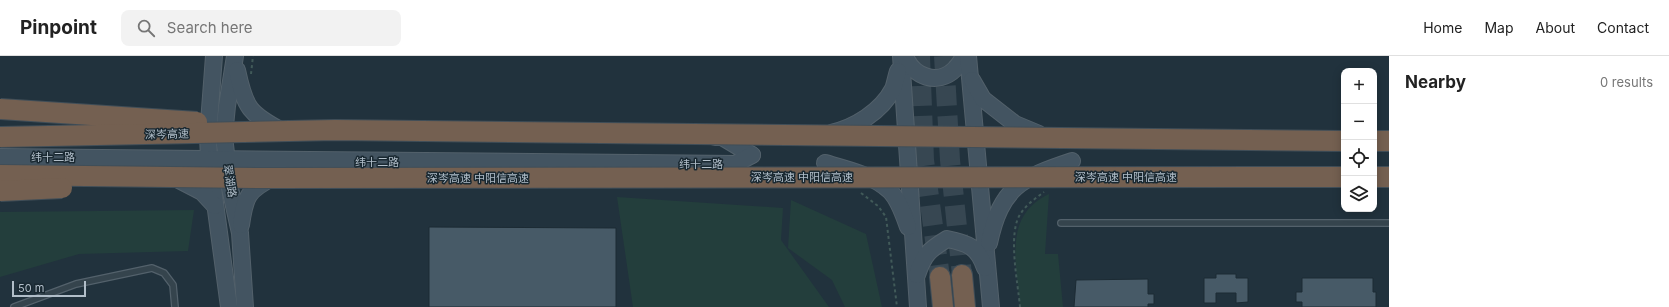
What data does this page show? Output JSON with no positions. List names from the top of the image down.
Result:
{
  "streets": {
    "highway": ["深岑高速", "深岑高速 中阳信高速"],
    "street": ["纬十二路", "翠湖路"]
  },
  "crossings": [
    ["纬十二路", "翠湖路"]
  ],
  "scale_bar": "50 m",
  "page": {
    "header": "Pinpoint",
    "search": "Search here",
    "nav": [
      "Home",
      "Map",
      "About",
      "Contact"
    ],
    "heading": ["Nearby", "0 results"],
    "map_buttons": ["+", "−"],
    "scale": "50 m"
  }
}
